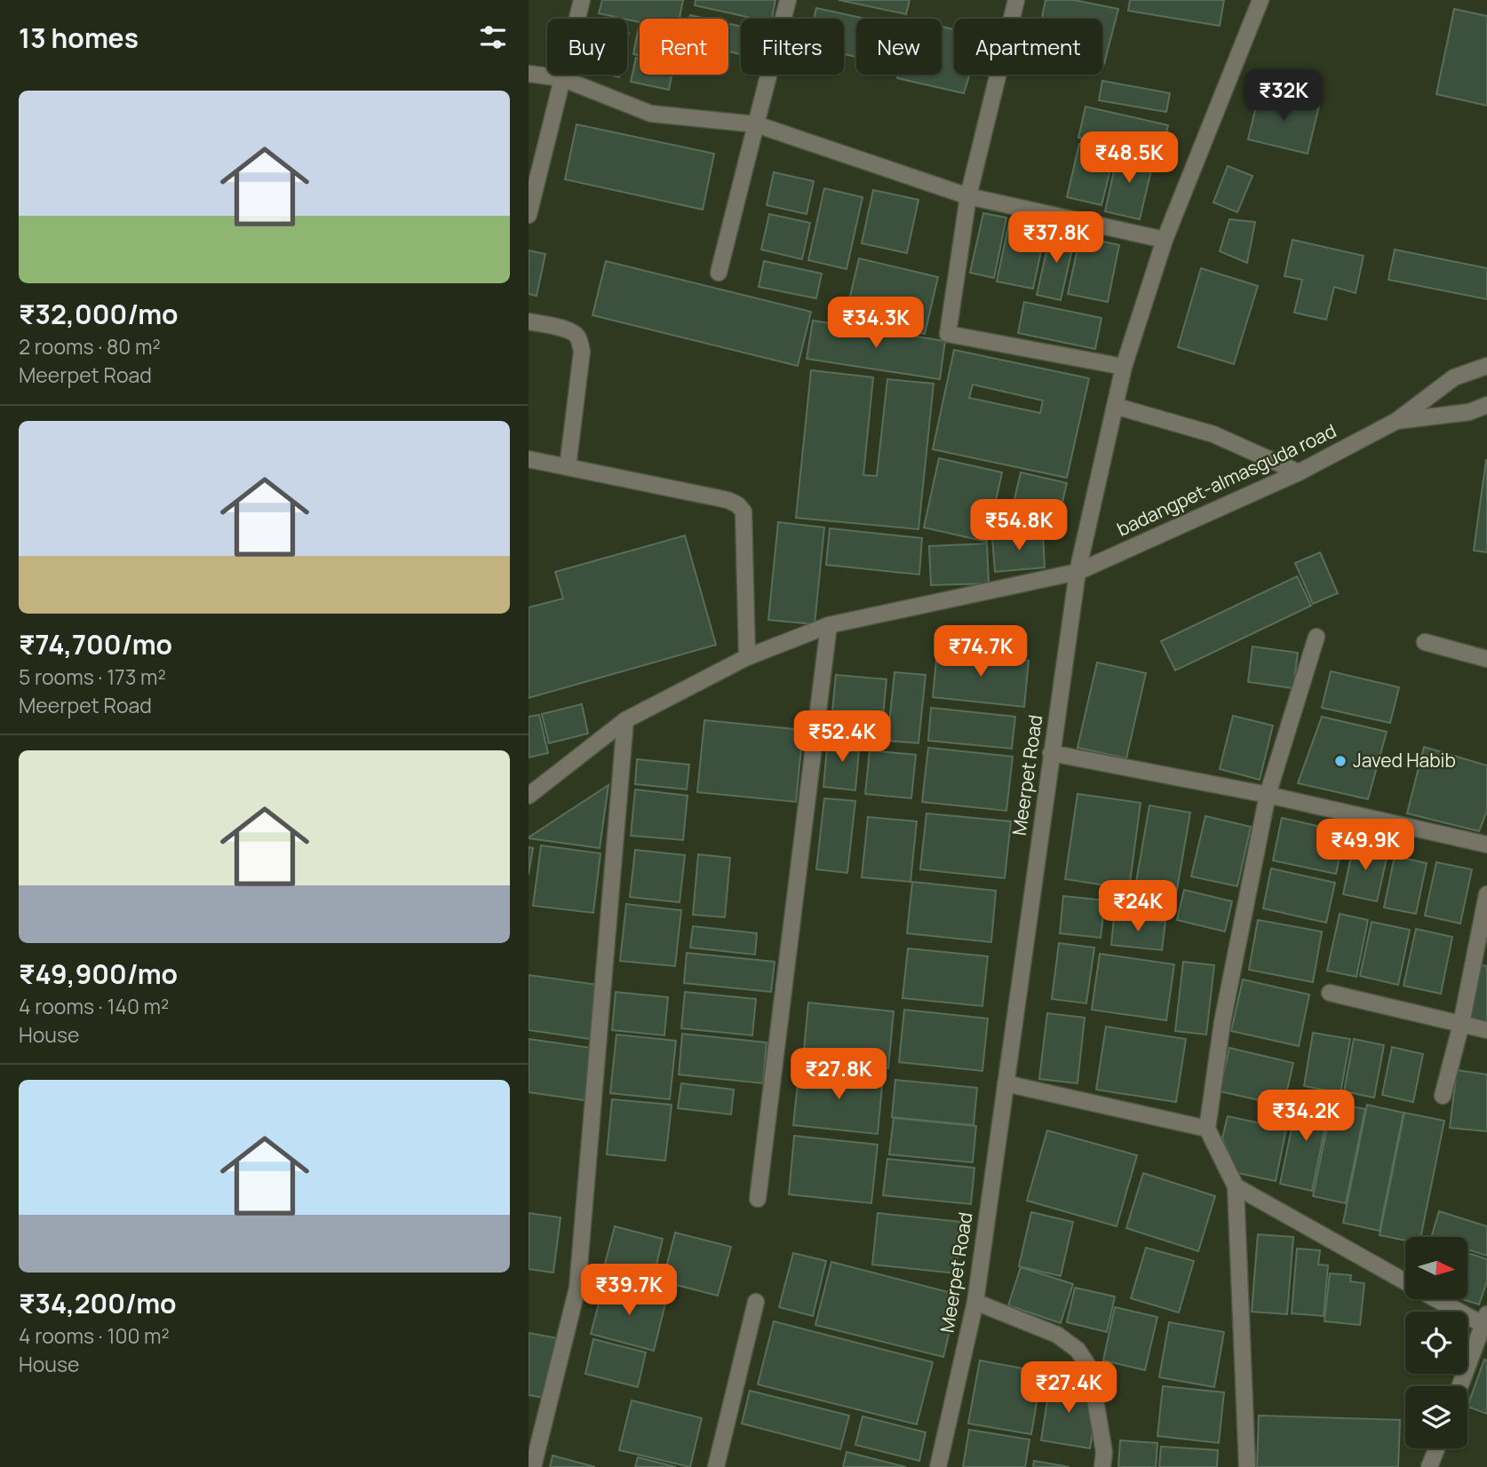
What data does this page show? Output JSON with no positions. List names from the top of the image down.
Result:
{
  "streets": {
    "street": ["badangpet-almasguda road", "Meerpet Road"]
  },
  "crossings": [
    ["badangpet-almasguda road", "Meerpet Road"]
  ],
  "places": ["Javed Habib"],
  "north": "right",
  "page": {
    "heading": "13 homes",
    "chip": [
      "Buy",
      "Rent",
      "Filters",
      "New",
      "Apartment"
    ],
    "price": [
      "₹32K",
      "₹48.5K",
      "₹37.8K",
      "₹34.3K",
      "₹54.8K",
      "₹74.7K",
      "₹52.4K",
      "₹49.9K",
      "₹24K",
      "₹27.8K",
      "₹34.2K",
      "₹39.7K",
      "₹27.4K"
    ],
    "list": [
      {
        "name": "₹32,000/mo",
        "note": "2 rooms · 80 m² · Meerpet Road"
      },
      {
        "name": "₹74,700/mo",
        "note": "5 rooms · 173 m² · Meerpet Road"
      },
      {
        "name": "₹49,900/mo",
        "note": "4 rooms · 140 m² · House"
      },
      {
        "name": "₹34,200/mo",
        "note": "4 rooms · 100 m² · House"
      }
    ]
  }
}
